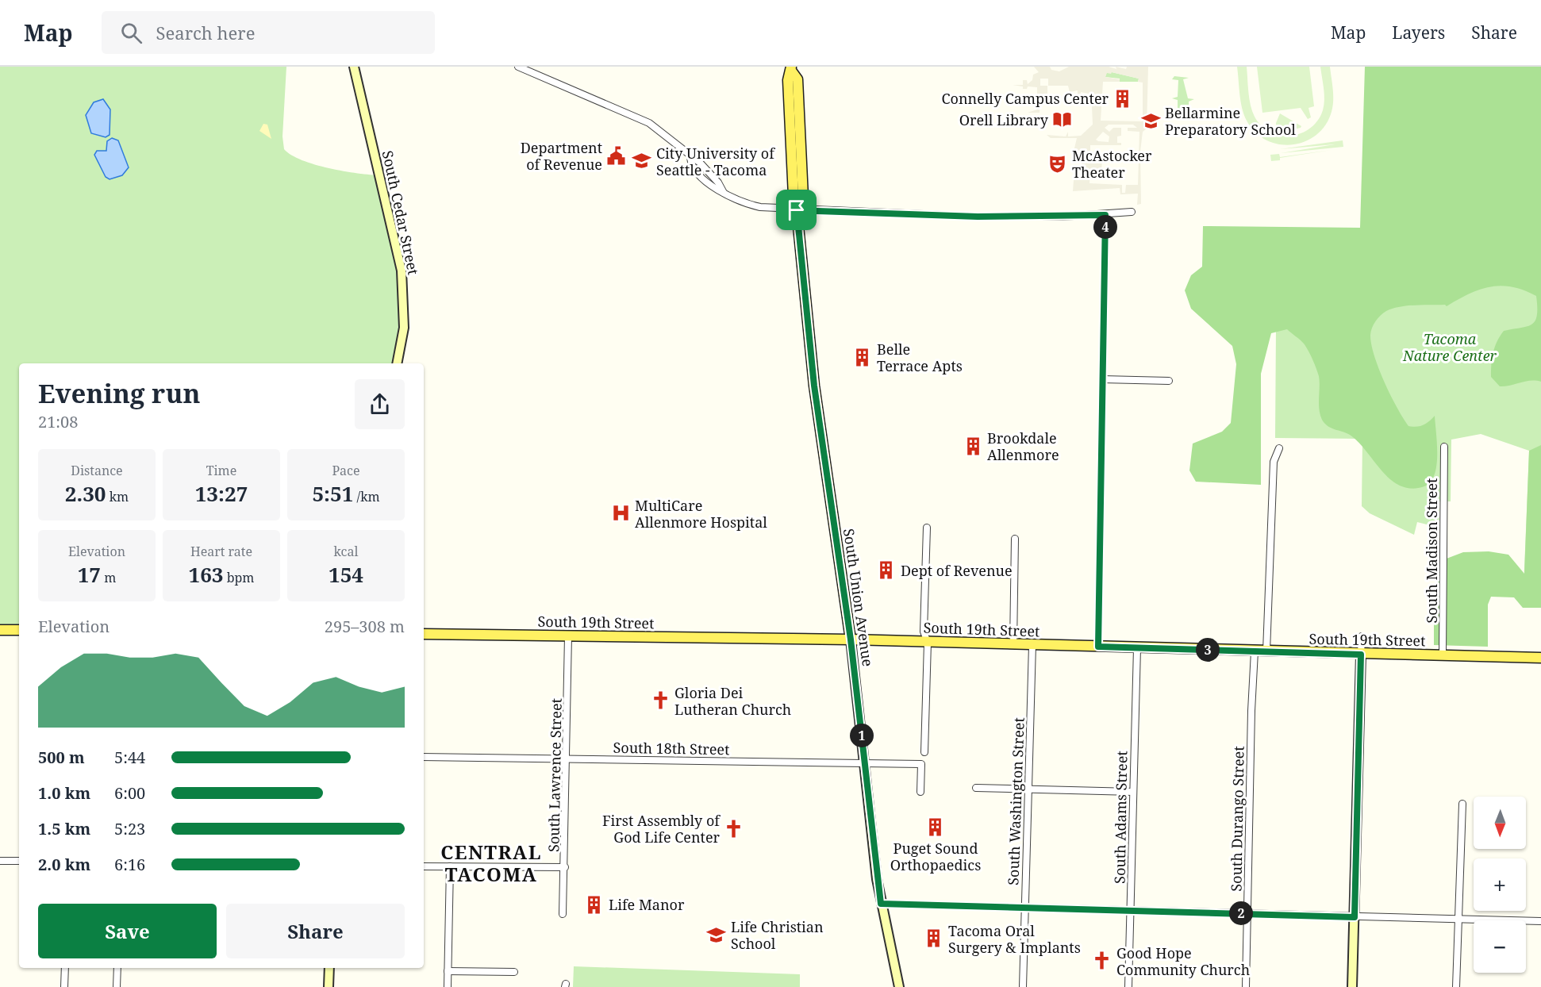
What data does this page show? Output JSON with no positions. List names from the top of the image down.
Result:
{
  "streets": {
    "main road": ["South Cedar Street", "South Union Avenue", "South 19th Street"],
    "street": [
      "South Madison Street",
      "South 18th Street",
      "South Lawrence Street",
      "South Washington Street",
      "South Adams Street",
      "South Durango Street"
    ]
  },
  "crossings": [
    ["South Madison Street", "South 19th Street"],
    ["South Union Avenue", "South 19th Street"],
    ["South Union Avenue", "South 18th Street"],
    ["South 19th Street", "South Lawrence Street"],
    ["South 19th Street", "South Washington Street"],
    ["South 19th Street", "South Adams Street"],
    ["South 19th Street", "South Durango Street"],
    ["South 18th Street", "South Lawrence Street"]
  ],
  "districts": ["CENTRAL TACOMA"],
  "parks": ["Tacoma Nature Center"],
  "places": {
    "building": [
      "Connelly Campus Center",
      "Belle Terrace Apts",
      "Brookdale Allenmore",
      "Dept of Revenue",
      "Puget Sound Orthopaedics",
      "Life Manor",
      "Tacoma Oral Surgery & Implants"
    ],
    "library": ["Orell Library"],
    "school or university": ["Bellarmine Preparatory School", "City University of Seattle - Tacoma", "Life Christian School"],
    "public building": ["Department of Revenue"],
    "theatre": ["McAstocker Theater"],
    "hospital": ["MultiCare Allenmore Hospital"],
    "church": ["Gloria Dei Lutheran Church", "First Assembly of God Life Center", "Good Hope Community Church"]
  },
  "north": "bottom",
  "page": {
    "header": "Map",
    "search": "Search here",
    "nav": ["Map", "Layers", "Share"],
    "pins": [
      "4",
      "3",
      "1",
      "2"
    ],
    "heading": ["Evening run", "21:08"],
    "stats": [
      ["Distance", "2.30 km"],
      ["Time", "13:27"],
      ["Pace", "5:51 /km"],
      ["Elevation", "17 m"],
      ["Heart rate", "163 bpm"],
      ["kcal", "154"]
    ],
    "chart": ["Elevation", "295–308 m"],
    "list": [
      {
        "name": "500 m",
        "note": "5:44"
      },
      {
        "name": "1.0 km",
        "note": "6:00"
      },
      {
        "name": "1.5 km",
        "note": "5:23"
      },
      {
        "name": "2.0 km",
        "note": "6:16"
      }
    ],
    "map_buttons": ["+", "−"],
    "buttons": ["Save", "Share"]
  }
}
